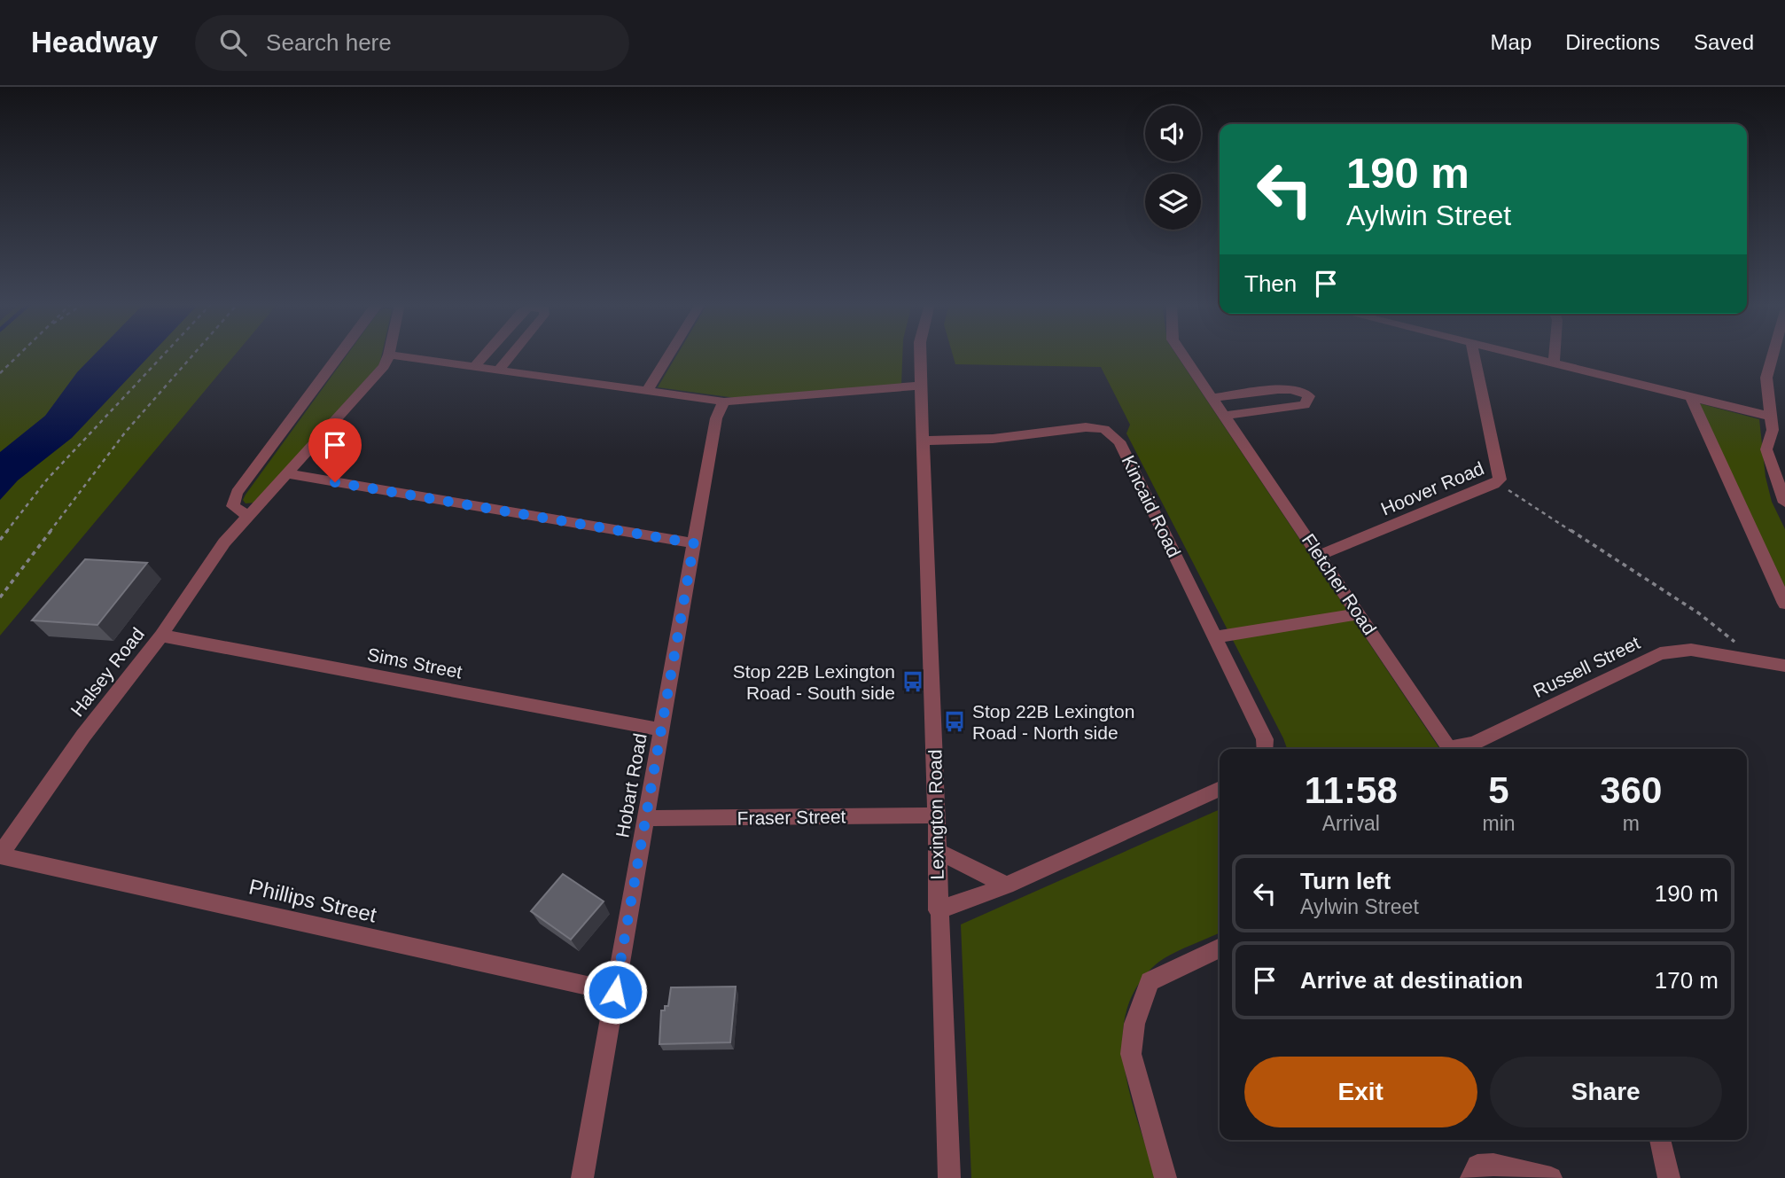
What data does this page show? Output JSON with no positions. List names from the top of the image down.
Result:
{
  "streets": {
    "street": [
      "Hoover Road",
      "Kincaid Road",
      "Fletcher Road",
      "Sims Street",
      "Russell Street",
      "Halsey Road",
      "Hobart Road",
      "Lexington Road",
      "Fraser Street",
      "Phillips Street"
    ]
  },
  "crossings": [
    ["Hoover Road", "Fletcher Road"],
    ["Kincaid Road", "Lexington Road"],
    ["Sims Street", "Halsey Road"],
    ["Sims Street", "Hobart Road"],
    ["Halsey Road", "Phillips Street"],
    ["Hobart Road", "Fraser Street"],
    ["Hobart Road", "Phillips Street"],
    ["Lexington Road", "Fraser Street"]
  ],
  "places": {
    "bus stop": ["Stop 22B Lexington Road - South side", "Stop 22B Lexington Road - North side"]
  },
  "page": {
    "header": "Headway",
    "search": "Search here",
    "nav": ["Map", "Directions", "Saved"],
    "turn": ["190 m", "Aylwin Street"],
    "then": "Then",
    "eta": [
      "11:58",
      "Arrival",
      "5",
      "min",
      "360",
      "m"
    ],
    "list": [
      {
        "name": "Turn left",
        "note": "Aylwin Street",
        "value": "190 m"
      },
      {
        "name": "Arrive at destination",
        "value": "170 m"
      }
    ],
    "buttons": ["Exit", "Share"]
  }
}
